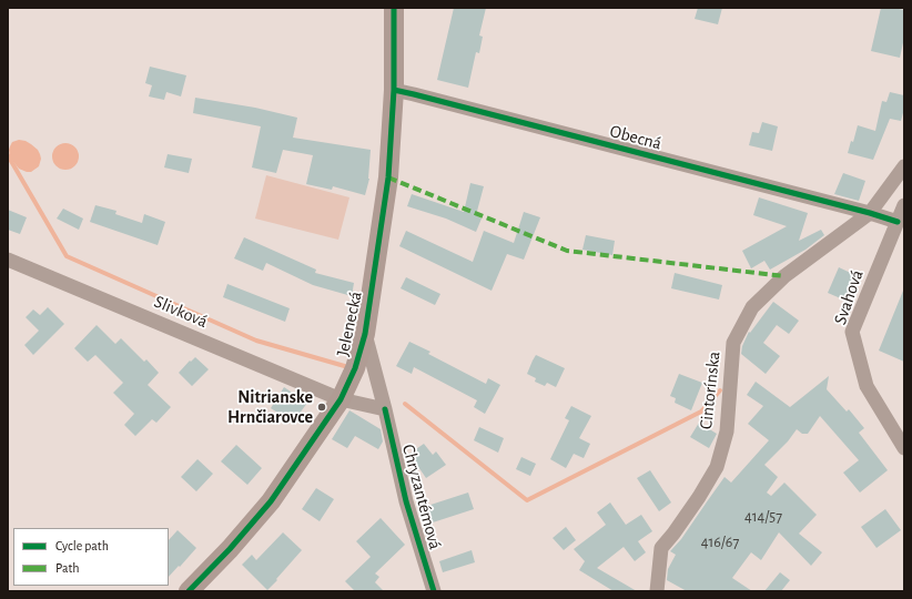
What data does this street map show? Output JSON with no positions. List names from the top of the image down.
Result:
{
  "streets": {
    "street": [
      "Obecná",
      "Svahová",
      "Slivková",
      "Jelenecká",
      "Cintorínska",
      "Chryzantémová"
    ]
  },
  "crossings": [
    ["Obecná", "Svahová"],
    ["Obecná", "Jelenecká"],
    ["Obecná", "Cintorínska"],
    ["Slivková", "Jelenecká"],
    ["Slivková", "Chryzantémová"],
    ["Jelenecká", "Chryzantémová"]
  ],
  "places": ["Nitrianske Hrnčiarovce"],
  "house_numbers": ["414/57", "416/67"],
  "legend": ["Cycle path", "Path"]
}
